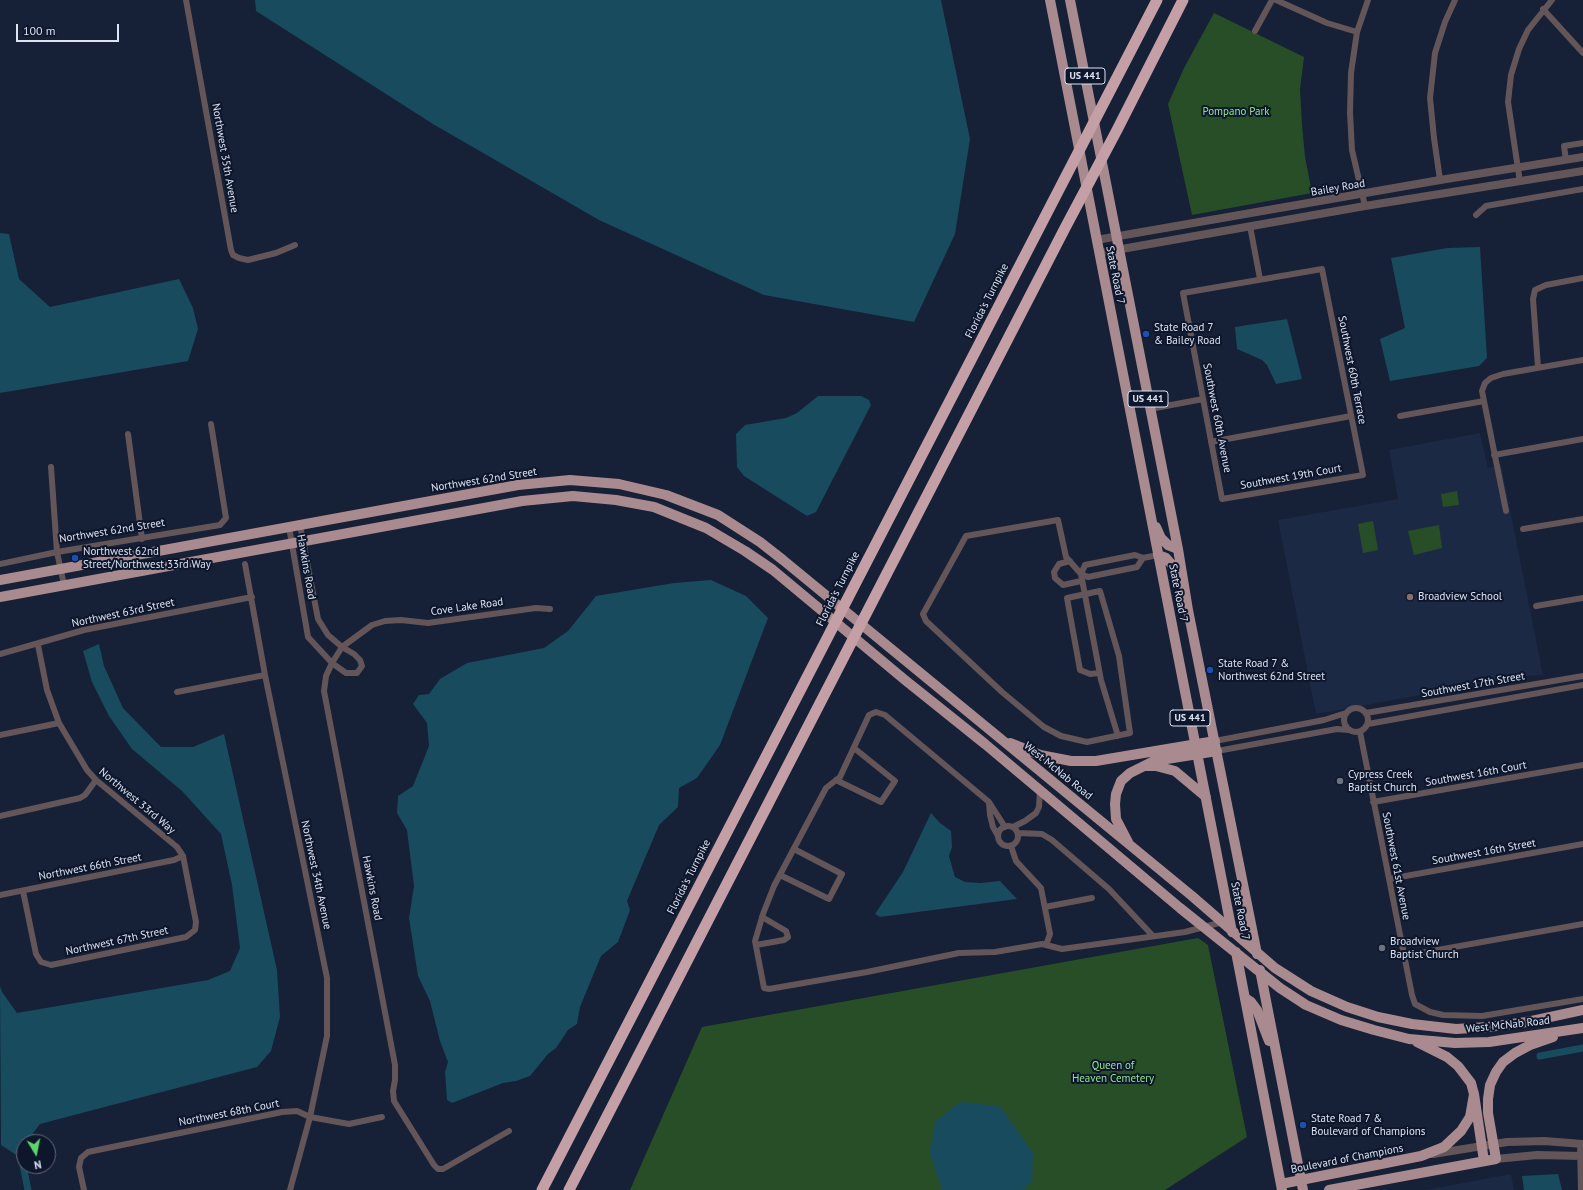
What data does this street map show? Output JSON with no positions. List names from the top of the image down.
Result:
{
  "streets": {
    "highway": ["Florida's Turnpike"],
    "main road": [
      "US 441",
      "State Road 7",
      "Northwest 62nd Street",
      "West McNab Road",
      "Boulevard of Champions"
    ],
    "street": [
      "Northwest 35th Avenue",
      "Bailey Road",
      "Southwest 60th Terrace",
      "Southwest 60th Avenue",
      "Southwest 19th Court",
      "Hawkins Road",
      "Cove Lake Road",
      "Northwest 63rd Street",
      "Southwest 17th Street",
      "Southwest 16th Court",
      "Northwest 33rd Way",
      "Southwest 16th Street",
      "Southwest 61st Avenue",
      "Northwest 66th Street",
      "Northwest 34th Avenue",
      "Northwest 67th Street",
      "Northwest 68th Court"
    ]
  },
  "crossings": [
    ["Bailey Road", "State Road 7"],
    ["State Road 7", "Boulevard of Champions"],
    ["Southwest 60th Terrace", "Southwest 60th Avenue"],
    ["Southwest 60th Terrace", "Southwest 19th Court"],
    ["Southwest 60th Avenue", "Southwest 19th Court"],
    ["Northwest 62nd Street", "Hawkins Road"],
    ["Northwest 62nd Street", "West McNab Road"],
    ["Hawkins Road", "Cove Lake Road"],
    ["Hawkins Road", "West McNab Road"],
    ["Northwest 63rd Street", "Northwest 33rd Way"],
    ["Northwest 63rd Street", "Northwest 34th Avenue"],
    ["Southwest 17th Street", "Southwest 61st Avenue"],
    ["Southwest 16th Court", "Southwest 61st Avenue"],
    ["Northwest 33rd Way", "Northwest 66th Street"],
    ["Northwest 33rd Way", "Northwest 67th Street"],
    ["Southwest 16th Street", "Southwest 61st Avenue"],
    ["Northwest 66th Street", "Northwest 67th Street"],
    ["Northwest 34th Avenue", "Northwest 68th Court"]
  ],
  "parks": ["Pompano Park", "Queen of Heaven Cemetery"],
  "places": [
    "State Road 7 & Bailey Road",
    "Northwest 62nd Street/Northwest 33rd Way",
    "Broadview School",
    "State Road 7 & Northwest 62nd Street",
    "Cypress Creek Baptist Church",
    "Broadview Baptist Church",
    "State Road 7 & Boulevard of Champions"
  ],
  "scale_bar": "100 m",
  "north": "bottom"
}
